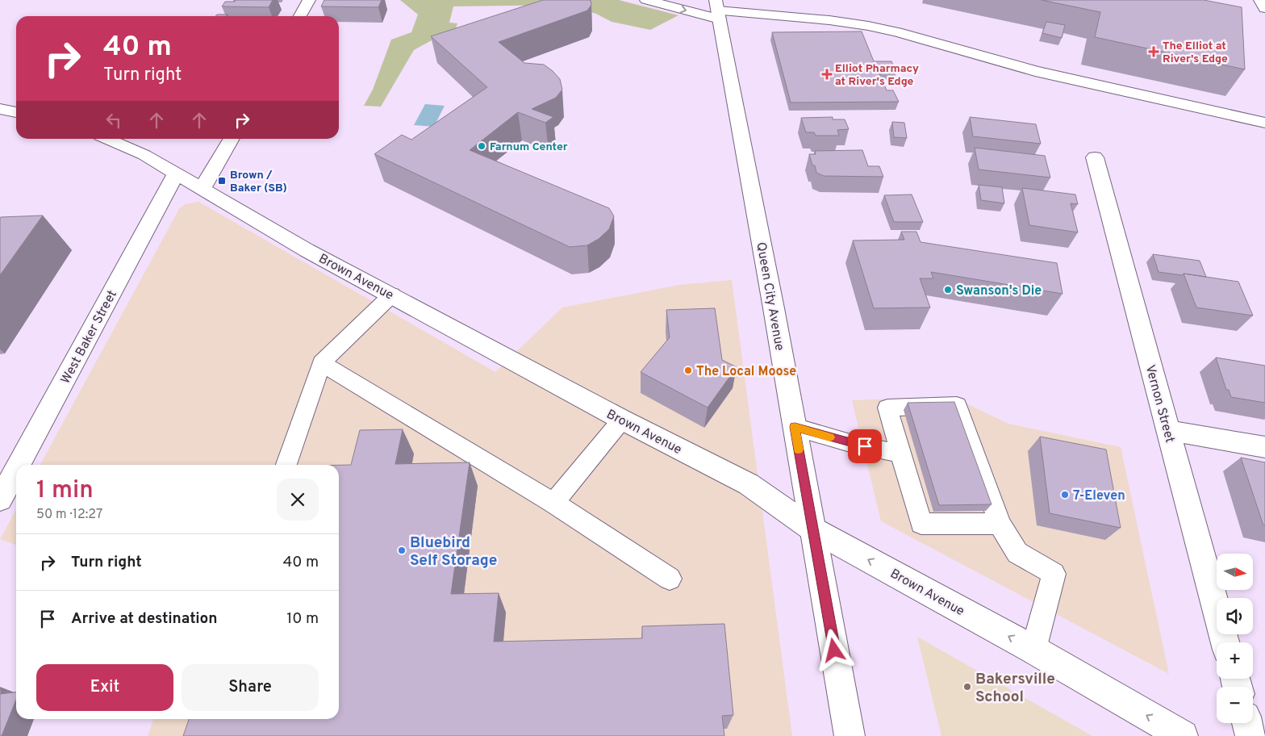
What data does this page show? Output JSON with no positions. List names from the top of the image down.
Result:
{
  "streets": {
    "street": [
      "Brown Avenue",
      "Queen City Avenue",
      "West Baker Street",
      "Vernon Street"
    ]
  },
  "crossings": [
    ["Brown Avenue", "Queen City Avenue"],
    ["Brown Avenue", "West Baker Street"]
  ],
  "places": {
    "health": ["The Elliot at River's Edge", "Elliot Pharmacy at River's Edge"],
    "other": [
      "Farnum Center",
      "Swanson's Die",
      "The Local Moose",
      "7-Eleven",
      "Bluebird Self Storage",
      "Bakersville School"
    ],
    "transit": ["Brown / Baker (SB)"]
  },
  "north": "right",
  "page": {
    "turn": ["40 m", "Turn right"],
    "heading": ["1 min", "50 m · 12:27"],
    "list": [
      {
        "name": "Turn right",
        "value": "40 m"
      },
      {
        "name": "Arrive at destination",
        "value": "10 m"
      }
    ],
    "map_buttons": ["+", "−"],
    "buttons": ["Exit", "Share"]
  }
}
